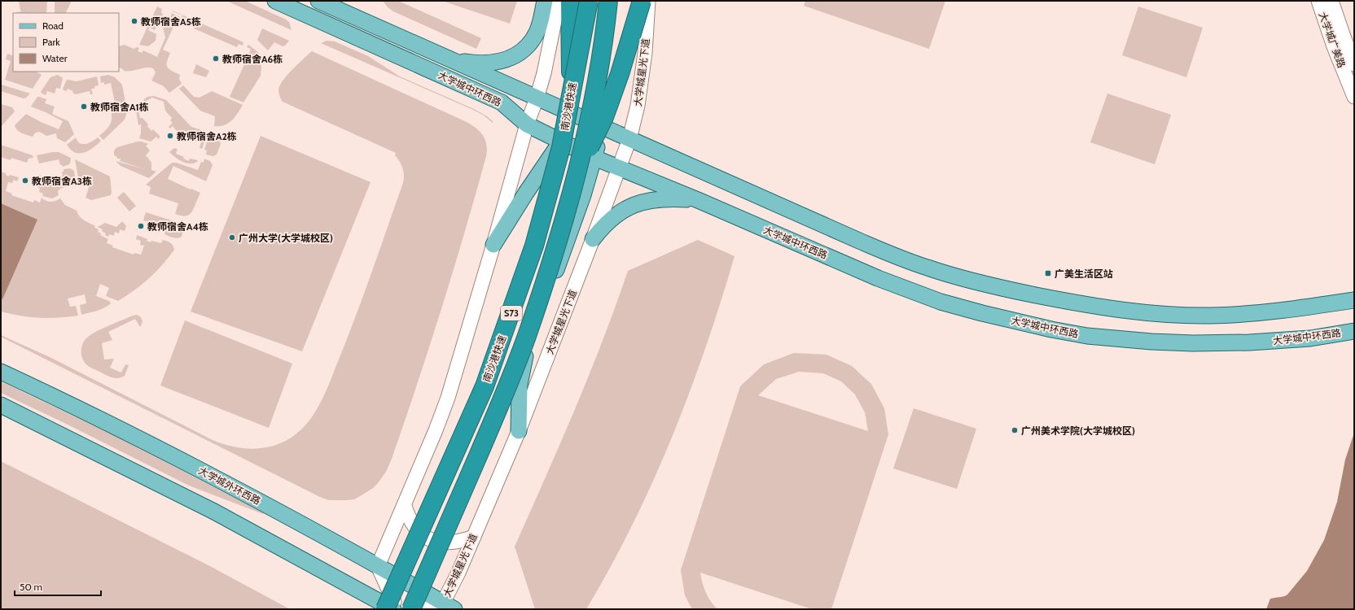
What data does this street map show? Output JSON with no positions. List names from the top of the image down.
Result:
{
  "streets": {
    "highway": ["南沙港快速", "S73"],
    "main road": [
      "大学城广美路",
      "大学城星光下道",
      "大学城中环西路",
      "大学城外环西路"
    ]
  },
  "crossings": [
    ["大学城星光下道", "大学城中环西路"],
    ["大学城星光下道", "S73"],
    ["大学城星光下道", "大学城外环西路"]
  ],
  "places": {
    "other": [
      "教师宿舍A5栋",
      "教师宿舍A6栋",
      "教师宿舍A1栋",
      "教师宿舍A2栋",
      "教师宿舍A3栋",
      "教师宿舍A4栋",
      "广州大学(大学城校区)",
      "广州美术学院(大学城校区)"
    ],
    "transit": ["广美生活区站"]
  },
  "legend": ["Road", "Park", "Water"],
  "scale_bar": "50 m"
}
